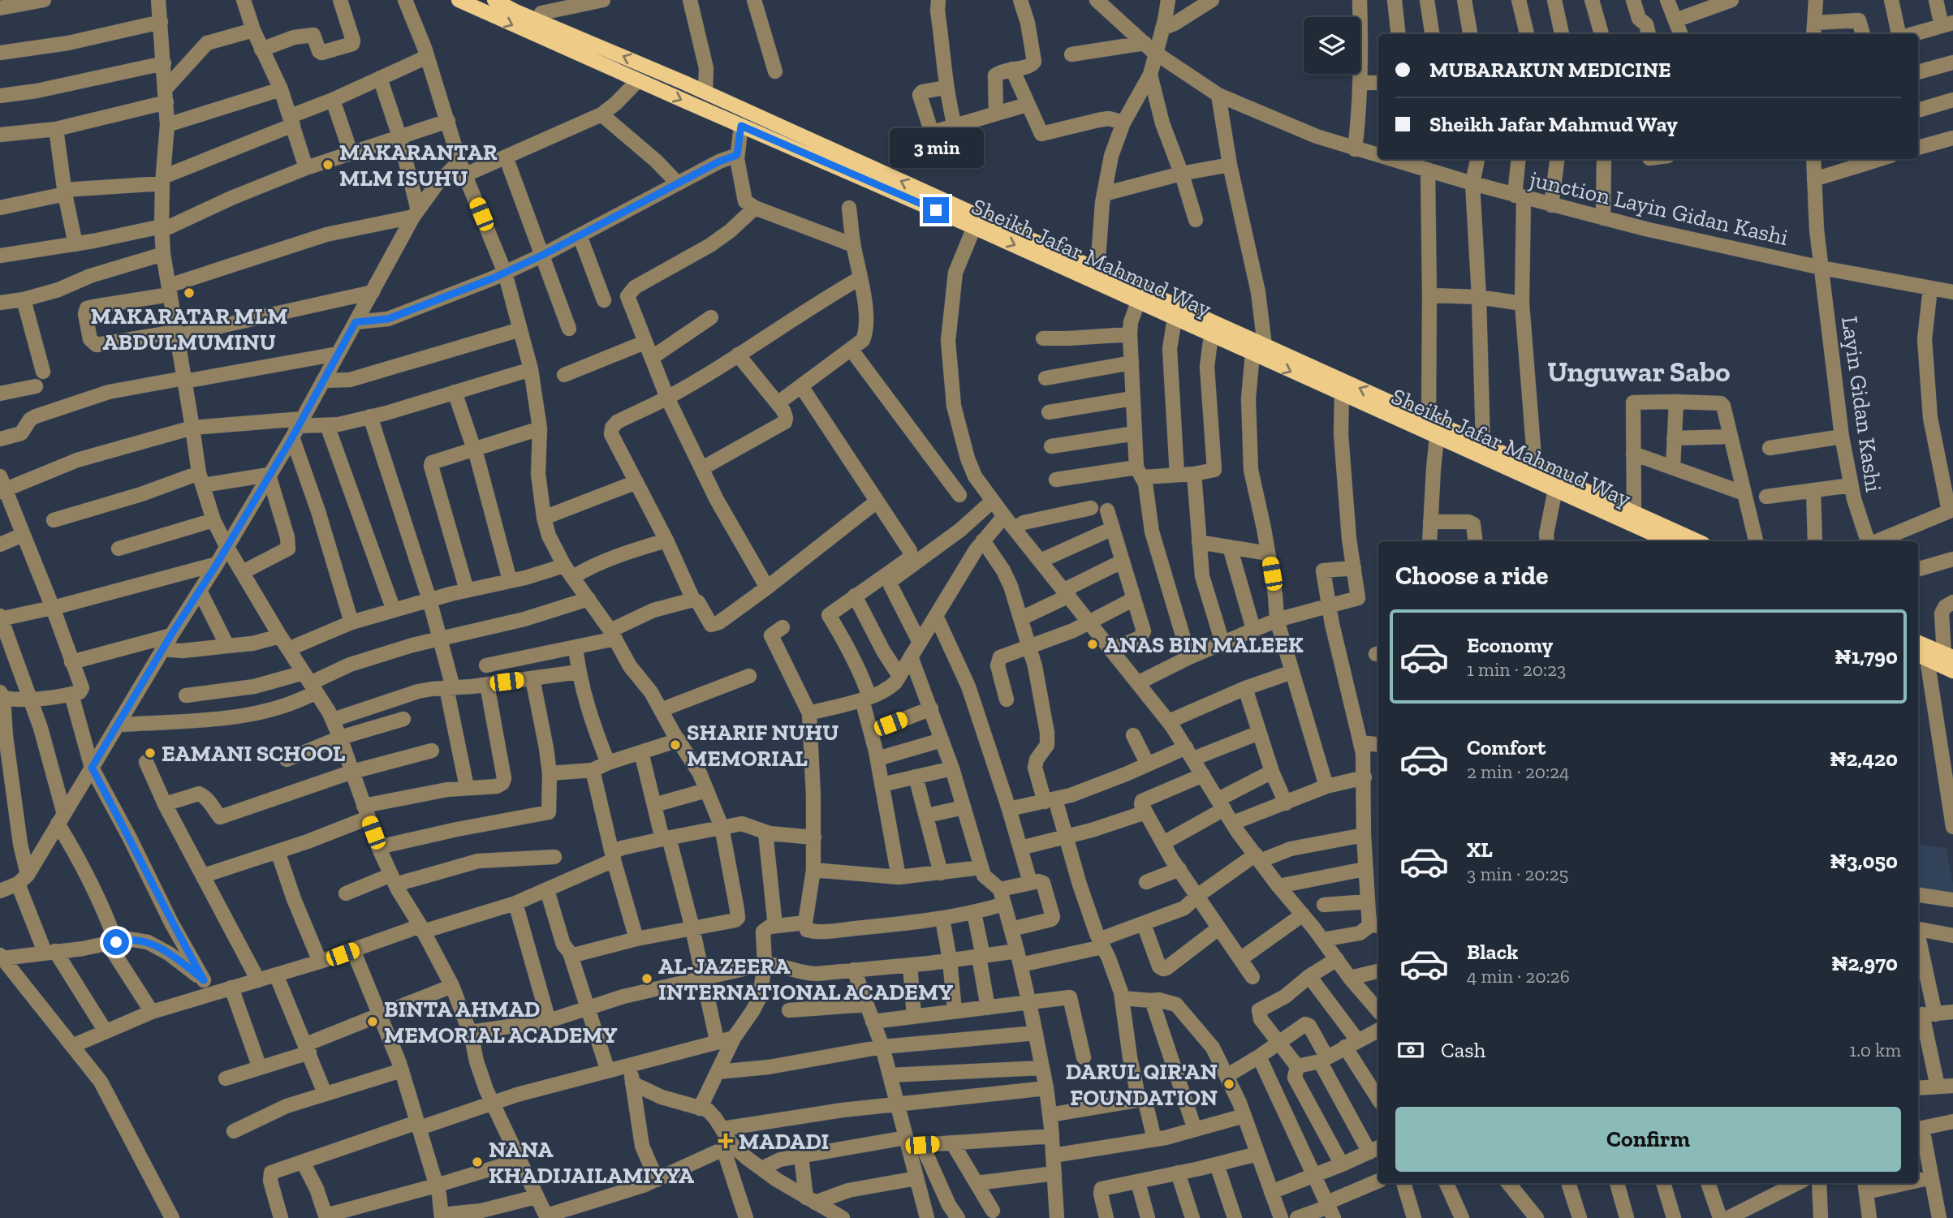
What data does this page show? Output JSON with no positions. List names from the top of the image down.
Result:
{
  "streets": {
    "main road": ["Sheikh Jafar Mahmud Way"],
    "street": ["junction Layin Gidan Kashi", "Layin Gidan Kashi"]
  },
  "crossings": [
    ["junction Layin Gidan Kashi", "Layin Gidan Kashi"]
  ],
  "districts": ["Unguwar Sabo"],
  "places": {
    "other": [
      "MAKARANTAR MLM ISUHU",
      "MAKARATAR MLM ABDULMUMINU",
      "ANAS BIN MALEEK",
      "SHARIF NUHU MEMORIAL",
      "EAMANI SCHOOL",
      "AL-JAZEERA INTERNATIONAL ACADEMY",
      "BINTA AHMAD MEMORIAL ACADEMY",
      "DARUL QIR'AN FOUNDATION",
      "NANA KHADIJAILAMIYYA"
    ],
    "health": ["MADADI"]
  },
  "page": {
    "banner": ["MUBARAKUN MEDICINE", "Sheikh Jafar Mahmud Way"],
    "bubble": "3 min",
    "heading": "Choose a ride",
    "list": [
      {
        "name": "Economy",
        "note": "1 min · 20:23",
        "value": "₦1,790"
      },
      {
        "name": "Comfort",
        "note": "2 min · 20:24",
        "value": "₦2,420"
      },
      {
        "name": "XL",
        "note": "3 min · 20:25",
        "value": "₦3,050"
      },
      {
        "name": "Black",
        "note": "4 min · 20:26",
        "value": "₦2,970"
      }
    ],
    "pay": ["Cash", "1.0 km"],
    "buttons": "Confirm"
  }
}
